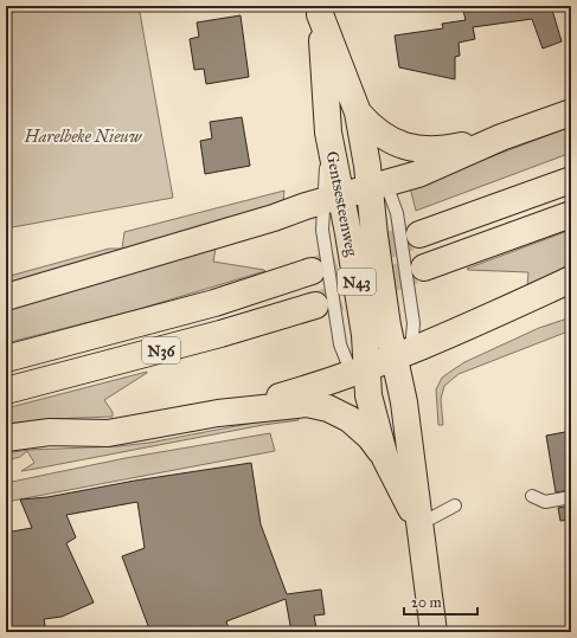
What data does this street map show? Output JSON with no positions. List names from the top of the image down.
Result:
{
  "streets": {
    "main road": ["Gentsesteenweg", "N43", "N36"]
  },
  "parks": ["Harelbeke Nieuw"],
  "scale_bar": "20 m"
}
